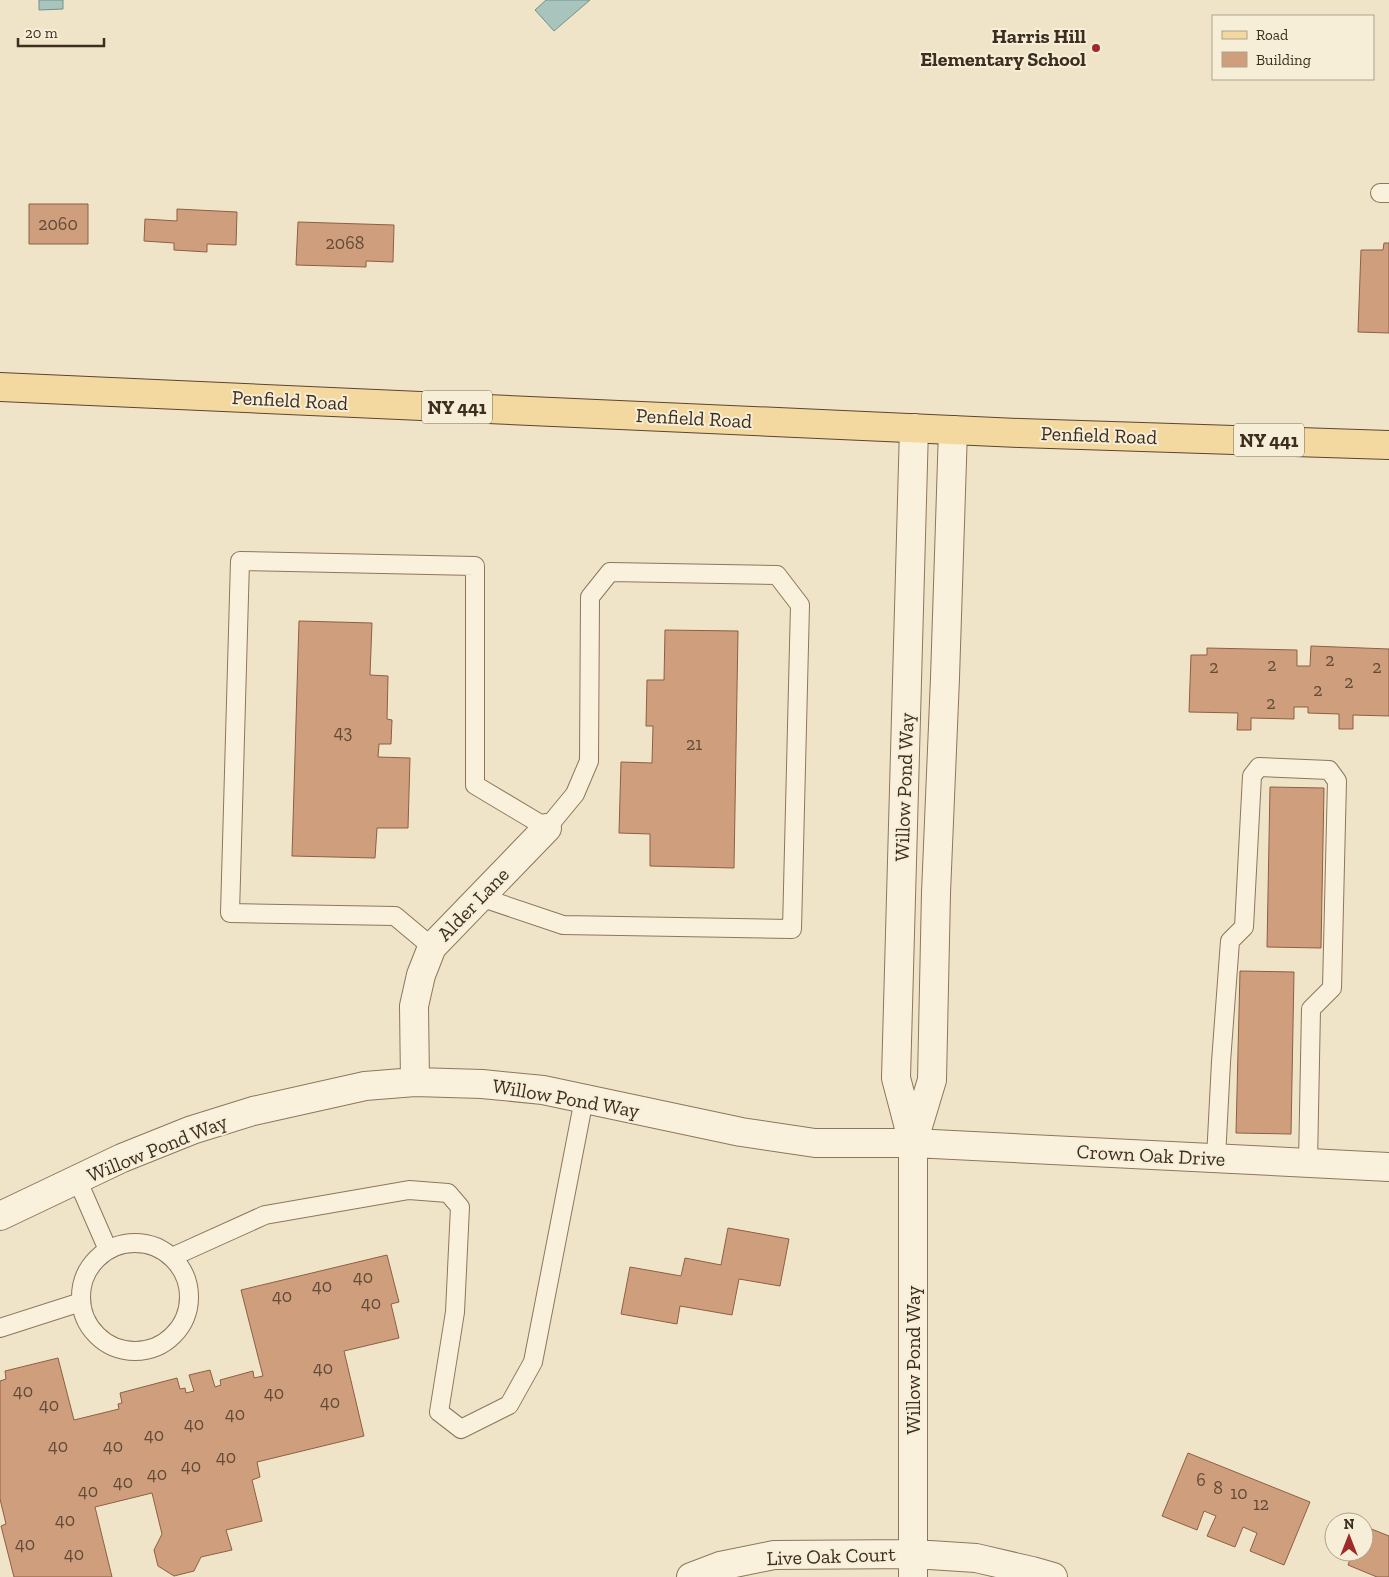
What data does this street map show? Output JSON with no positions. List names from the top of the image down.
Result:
{
  "streets": {
    "main road": ["Penfield Road", "NY 441"],
    "street": [
      "Willow Pond Way",
      "Alder Lane",
      "Crown Oak Drive",
      "Live Oak Court"
    ]
  },
  "crossings": [
    ["Penfield Road", "Willow Pond Way"],
    ["Willow Pond Way", "Alder Lane"],
    ["Willow Pond Way", "Crown Oak Drive"],
    ["Willow Pond Way", "Live Oak Court"]
  ],
  "places": ["Harris Hill Elementary School"],
  "house_numbers": [
    "2060",
    "2068",
    "2",
    "2",
    "2",
    "2",
    "2",
    "2",
    "2",
    "43",
    "21",
    "40",
    "40",
    "40",
    "40",
    "40",
    "40",
    "40",
    "40",
    "40",
    "40",
    "40",
    "40",
    "40",
    "40",
    "40",
    "40",
    "40",
    "6",
    "40",
    "8",
    "40",
    "10",
    "12",
    "40",
    "40",
    "40"
  ],
  "legend": ["Road", "Building"],
  "scale_bar": "20 m",
  "north": "top"
}
